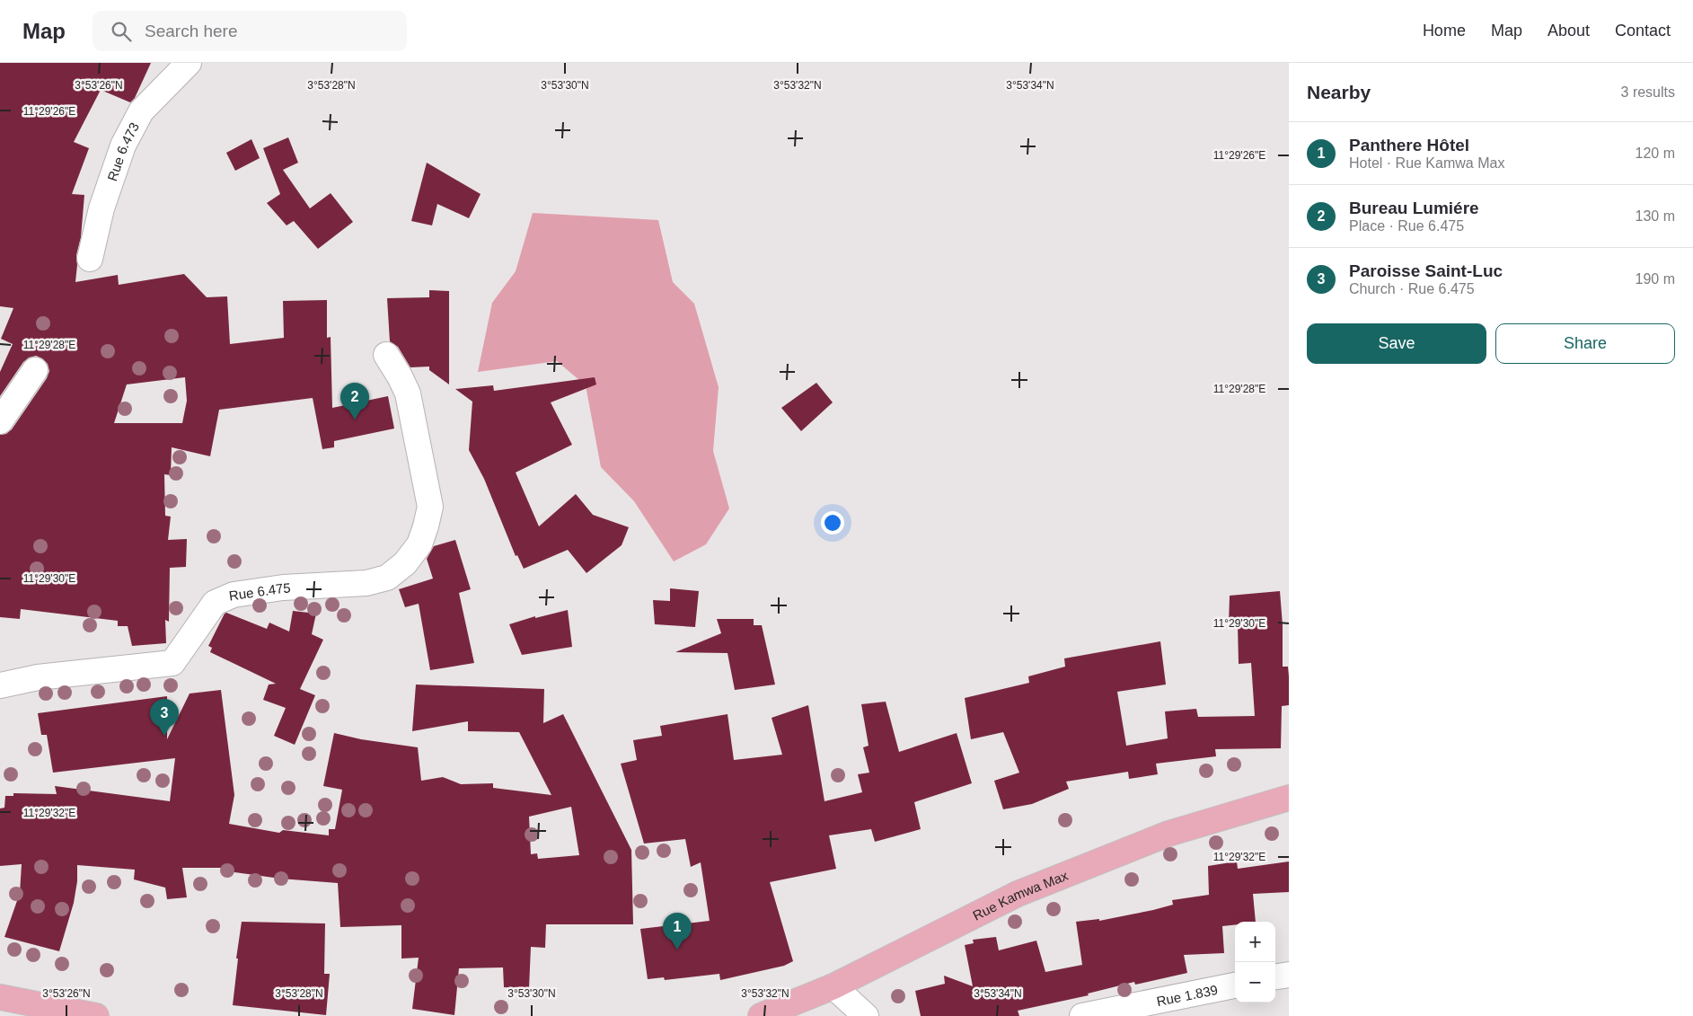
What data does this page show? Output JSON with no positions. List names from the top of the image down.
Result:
{
  "streets": {
    "main road": ["Rue Kamwa Max"],
    "street": ["Rue 6.473", "Rue 6.475", "Rue 1.839"]
  },
  "page": {
    "header": "Map",
    "search": "Search here",
    "nav": [
      "Home",
      "Map",
      "About",
      "Contact"
    ],
    "heading": ["Nearby", "3 results"],
    "list": [
      {
        "mark": "1",
        "name": "Panthere Hôtel",
        "note": "Hotel · Rue Kamwa Max",
        "value": "120 m"
      },
      {
        "mark": "2",
        "name": "Bureau Lumiére",
        "note": "Place · Rue 6.475",
        "value": "130 m"
      },
      {
        "mark": "3",
        "name": "Paroisse Saint-Luc",
        "note": "Church · Rue 6.475",
        "value": "190 m"
      }
    ],
    "buttons": ["Save", "Share"],
    "pins": ["2", "3", "1"],
    "map_buttons": ["+", "−"]
  },
  "coordinates": [
    "3°53'26\"N",
    "3°53'28\"N",
    "3°53'30\"N",
    "3°53'32\"N",
    "3°53'34\"N",
    "11°29'26\"E",
    "11°29'28\"E",
    "11°29'30\"E",
    "11°29'32\"E"
  ]
}
